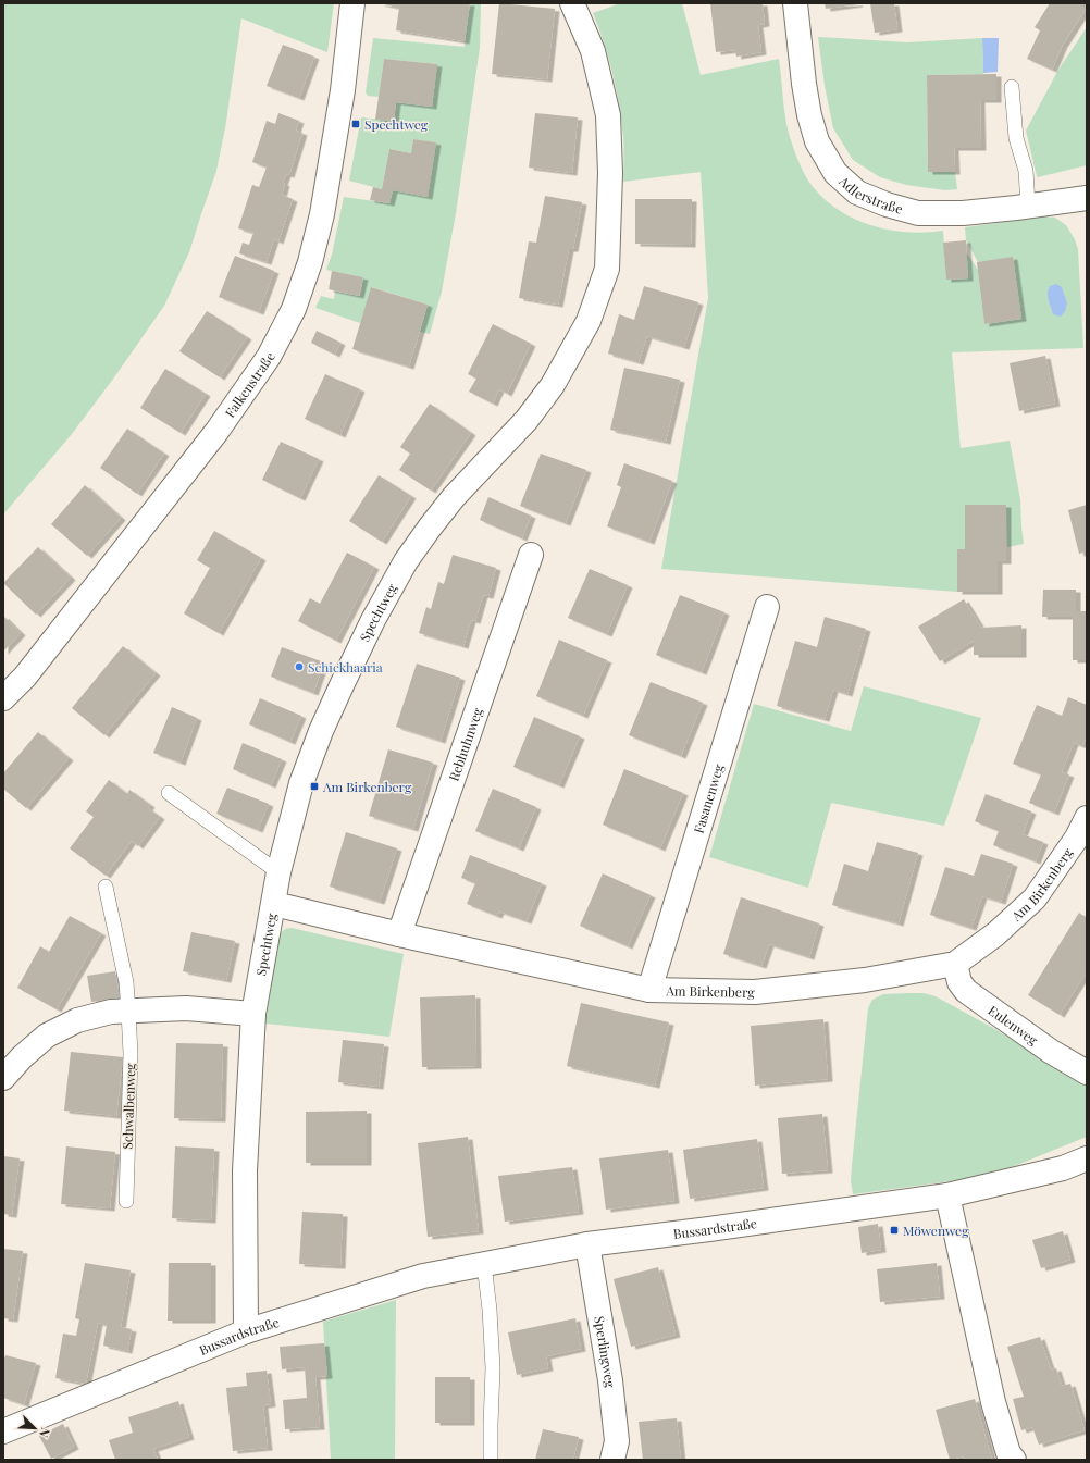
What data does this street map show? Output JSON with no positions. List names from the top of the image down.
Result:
{
  "streets": {
    "street": [
      "Adlerstraße",
      "Falkenstraße",
      "Spechtweg",
      "Rebhuhnweg",
      "Fasanenweg",
      "Am Birkenberg",
      "Eulenweg",
      "Bussardstraße",
      "Sperlingweg"
    ],
    "lane": ["Schwalbenweg"]
  },
  "crossings": [
    ["Spechtweg", "Am Birkenberg"],
    ["Spechtweg", "Bussardstraße"],
    ["Rebhuhnweg", "Am Birkenberg"],
    ["Fasanenweg", "Am Birkenberg"],
    ["Am Birkenberg", "Eulenweg"],
    ["Bussardstraße", "Sperlingweg"]
  ],
  "places": {
    "transit": ["Spechtweg", "Am Birkenberg", "Möwenweg"],
    "other": ["Schickhaaria"]
  },
  "north": "bottom right"
}
